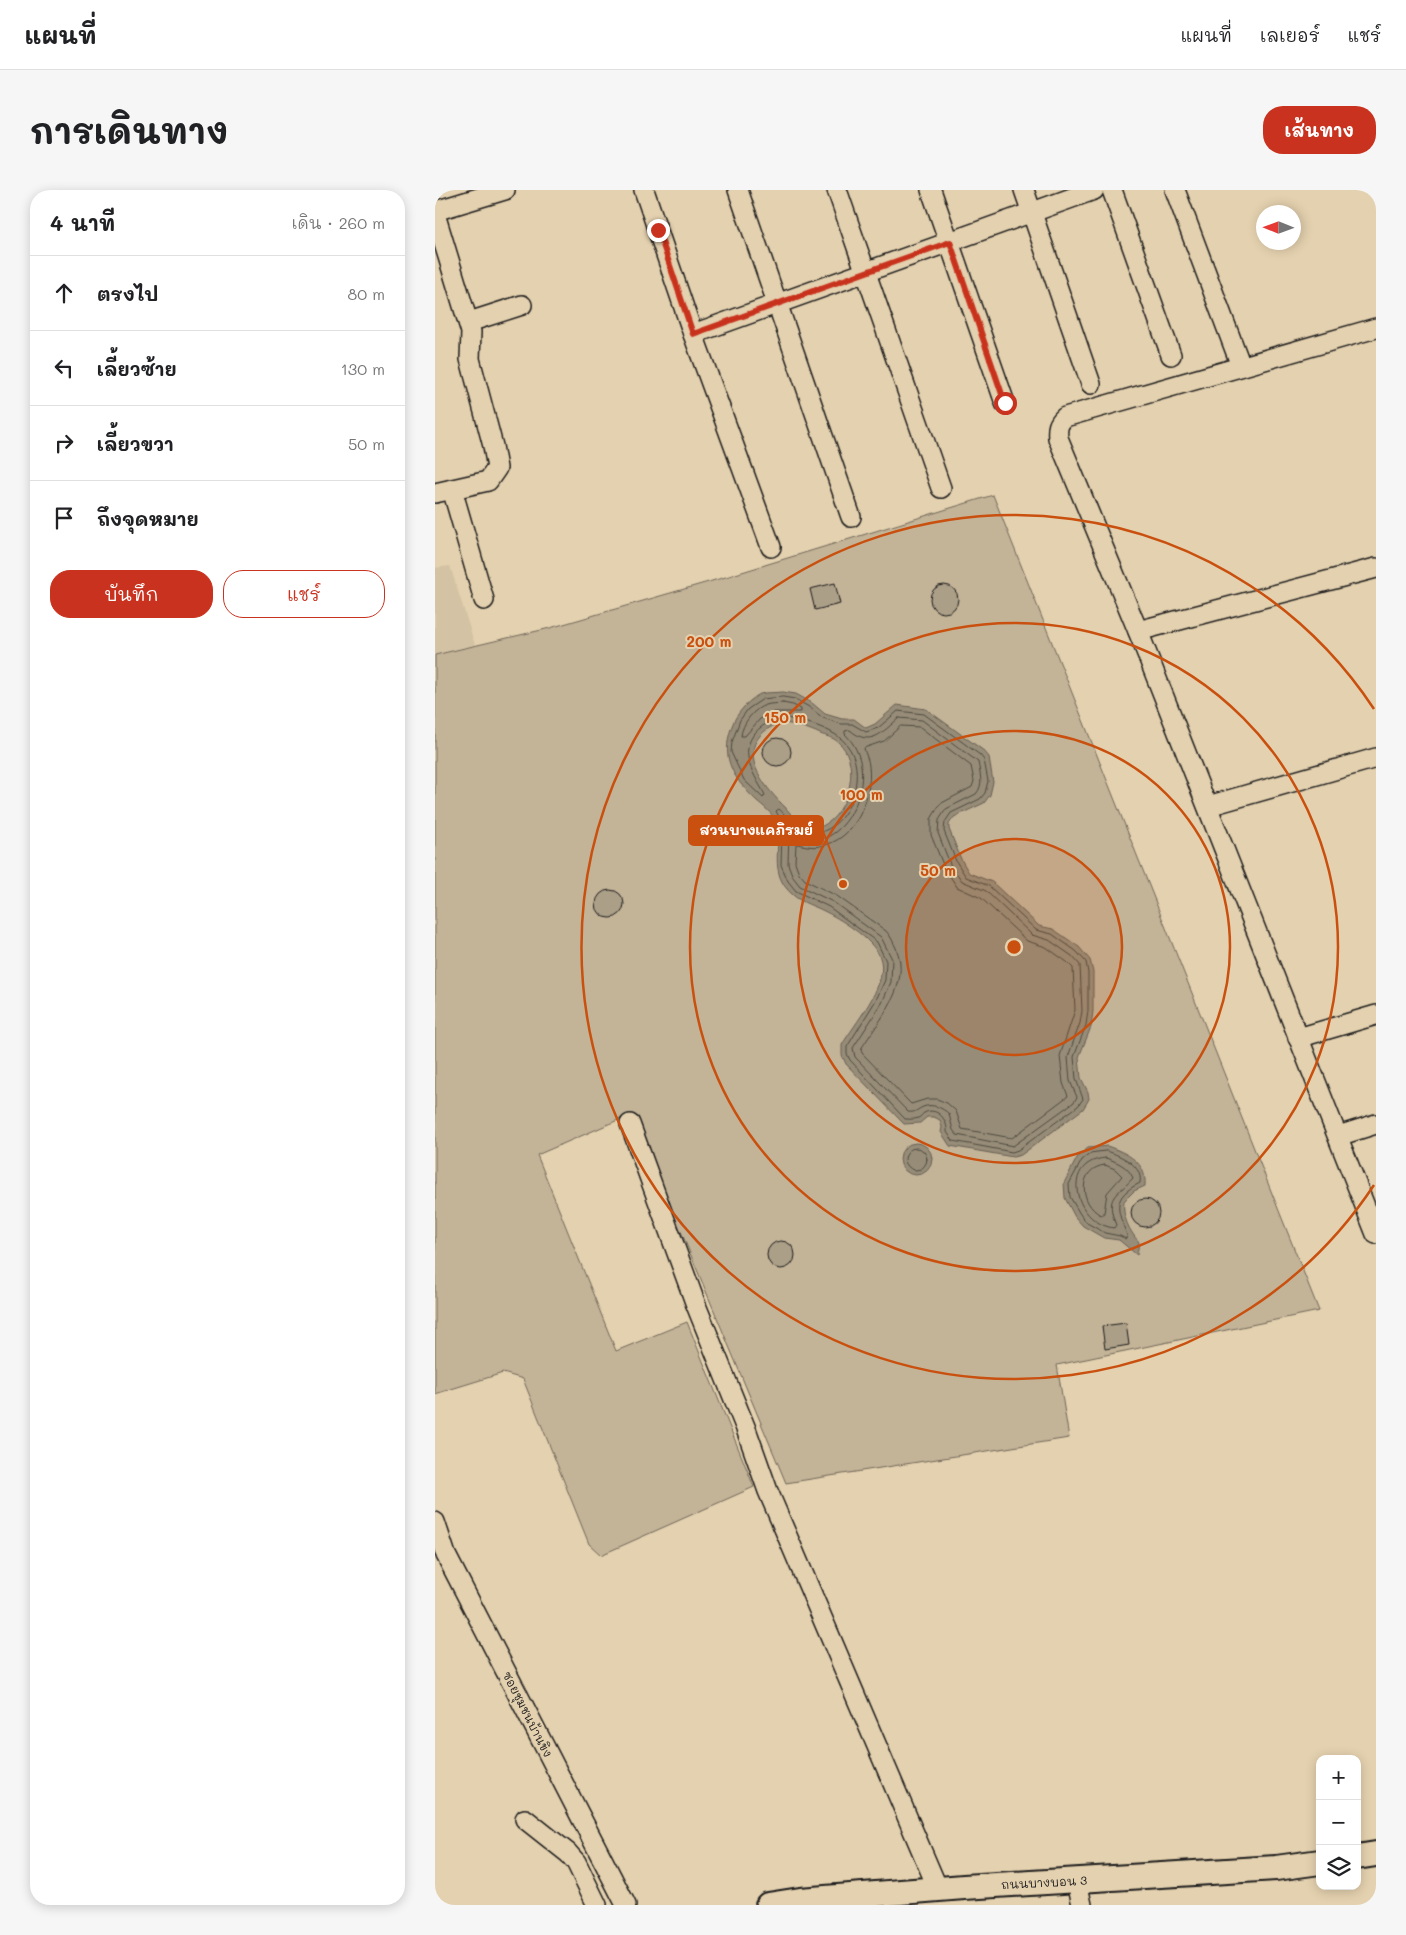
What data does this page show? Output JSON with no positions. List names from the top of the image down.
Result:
{
  "streets": {
    "main road": ["ถนนบางบอน 3"],
    "street": ["ซอยชุมชนบ้านขิง"]
  },
  "places": ["สวนบางแคภิรมย์"],
  "north": "left",
  "page": {
    "header": "แผนที่",
    "nav": ["แผนที่", "เลเยอร์", "แชร์"],
    "buttons": [
      "เส้นทาง",
      ["บันทึก", "แชร์"]
    ],
    "title": "การเดินทาง",
    "heading": ["4 นาที", "เดิน · 260 m"],
    "list": [
      ["ตรงไป", "80 m"],
      ["เลี้ยวซ้าย", "130 m"],
      ["เลี้ยวขวา", "50 m"],
      "ถึงจุดหมาย"
    ],
    "map_buttons": ["+", "−"]
  },
  "rings": [
    "200 m",
    "150 m",
    "100 m",
    "50 m"
  ]
}
